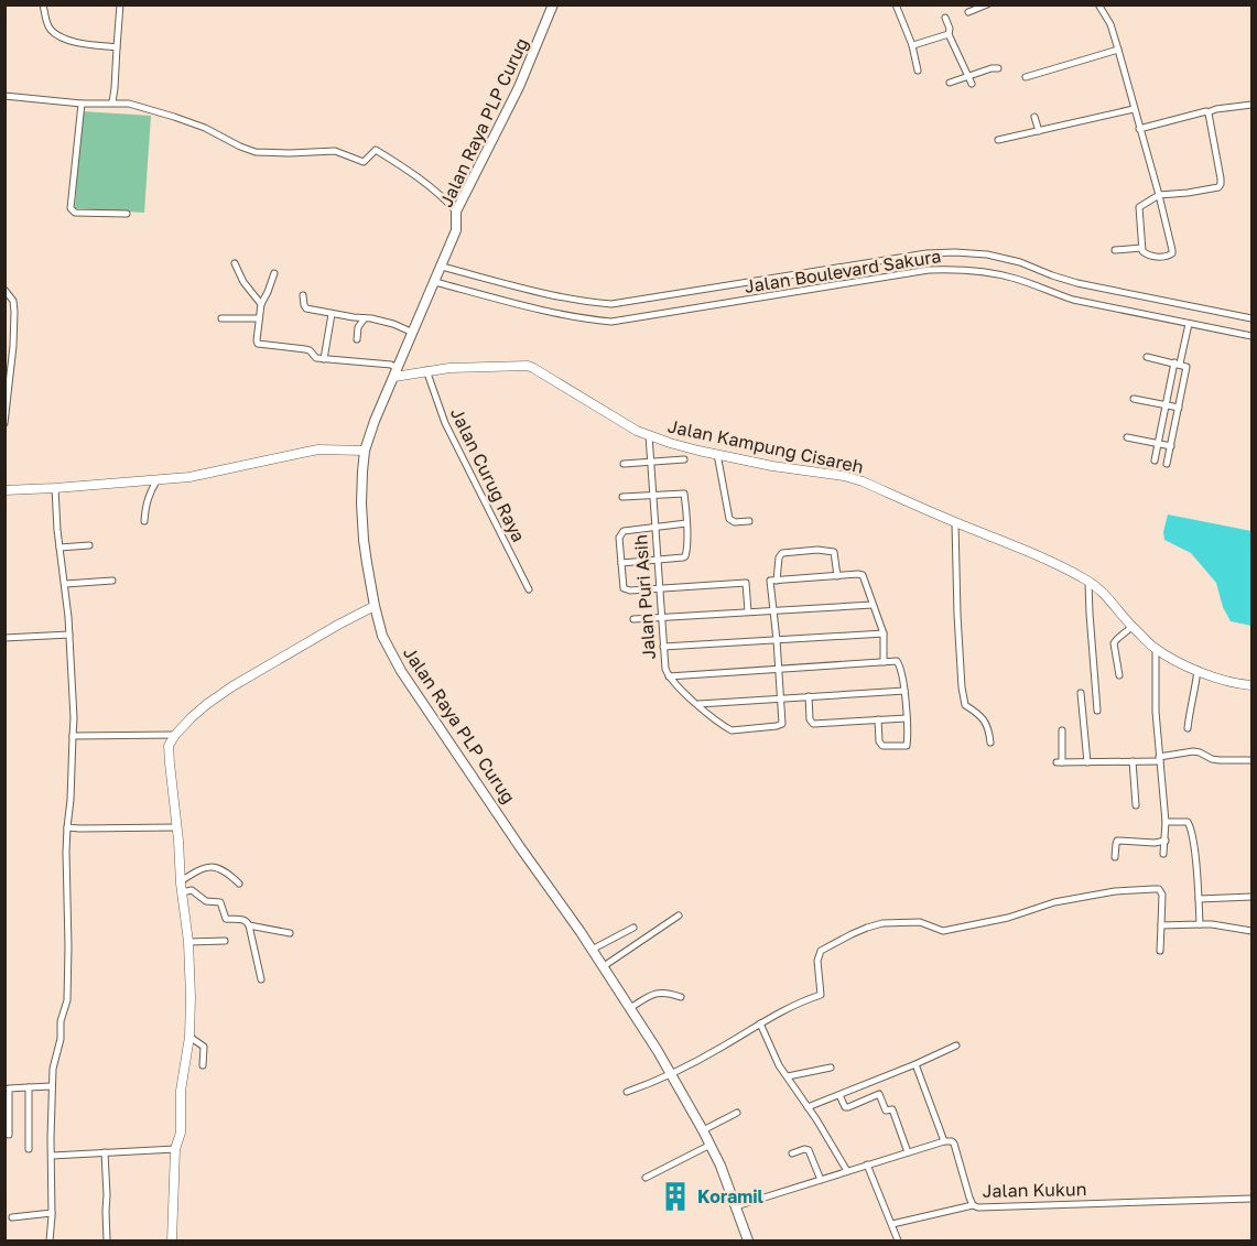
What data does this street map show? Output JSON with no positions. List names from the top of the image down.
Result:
{
  "streets": {
    "main road": ["Jalan Raya PLP Curug"],
    "street": [
      "Jalan Boulevard Sakura",
      "Jalan Kampung Cisareh",
      "Jalan Curug Raya",
      "Jalan Puri Asih",
      "Jalan Kukun"
    ]
  },
  "crossings": [
    ["Jalan Raya PLP Curug", "Jalan Boulevard Sakura"],
    ["Jalan Raya PLP Curug", "Jalan Kampung Cisareh"],
    ["Jalan Kampung Cisareh", "Jalan Curug Raya"],
    ["Jalan Kampung Cisareh", "Jalan Puri Asih"]
  ],
  "places": {
    "building": ["Koramil"]
  }
}
